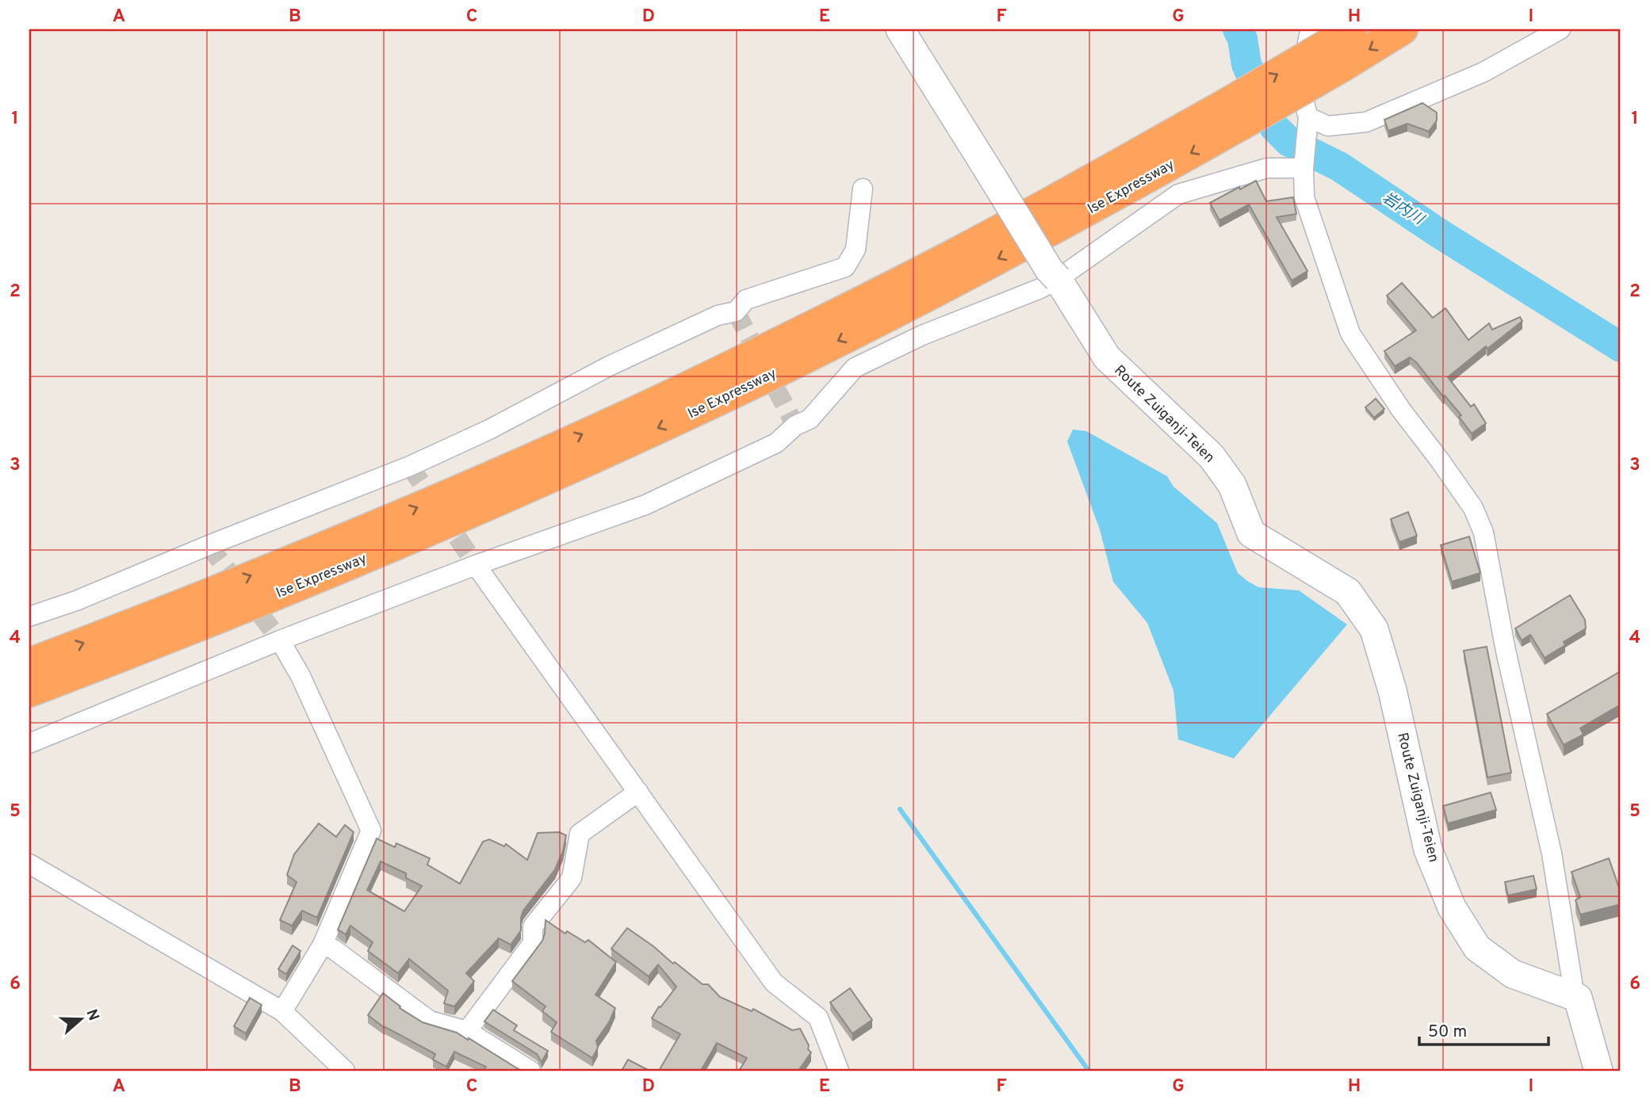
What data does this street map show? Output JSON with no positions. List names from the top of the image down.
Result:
{
  "streets": {
    "highway": ["Ise Expressway"],
    "main road": ["Route Zuiganji-Teien"]
  },
  "water": ["岩内川"],
  "scale_bar": "50 m",
  "north": "right",
  "grid": {
    "columns": [
      "A",
      "B",
      "C",
      "D",
      "E",
      "F",
      "G",
      "H",
      "I"
    ],
    "rows": [
      "1",
      "2",
      "3",
      "4",
      "5",
      "6"
    ]
  }
}
